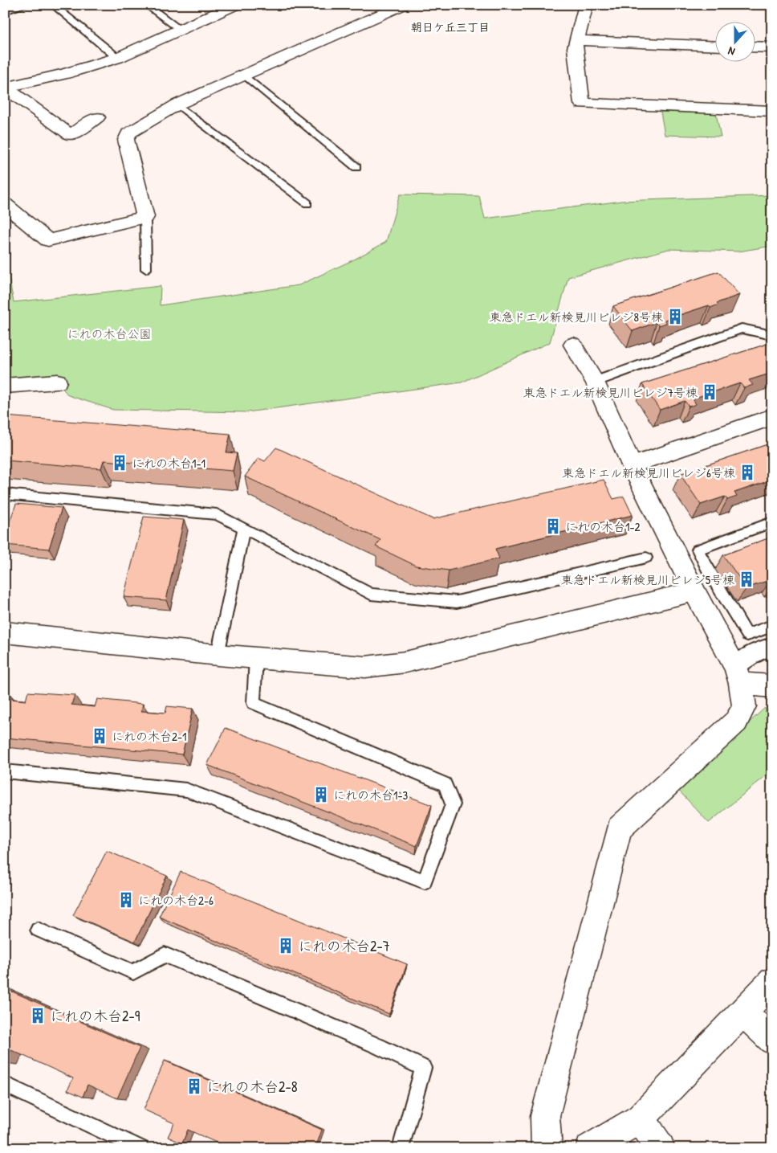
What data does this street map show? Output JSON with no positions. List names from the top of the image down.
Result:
{
  "districts": ["朝日ケ丘三丁目"],
  "parks": ["にれの木台公園"],
  "places": {
    "building": [
      "東急ドエル新検見川ビレジ8号棟",
      "東急ドエル新検見川ビレジ7号棟",
      "にれの木台1-1",
      "東急ドエル新検見川ビレジ6号棟",
      "にれの木台1-2",
      "東急ドエル新検見川ビレジ5号棟",
      "にれの木台2-1",
      "にれの木台1-3",
      "にれの木台2-6",
      "にれの木台2-7",
      "にれの木台2-9",
      "にれの木台2-8"
    ]
  },
  "north": "bottom"
}
